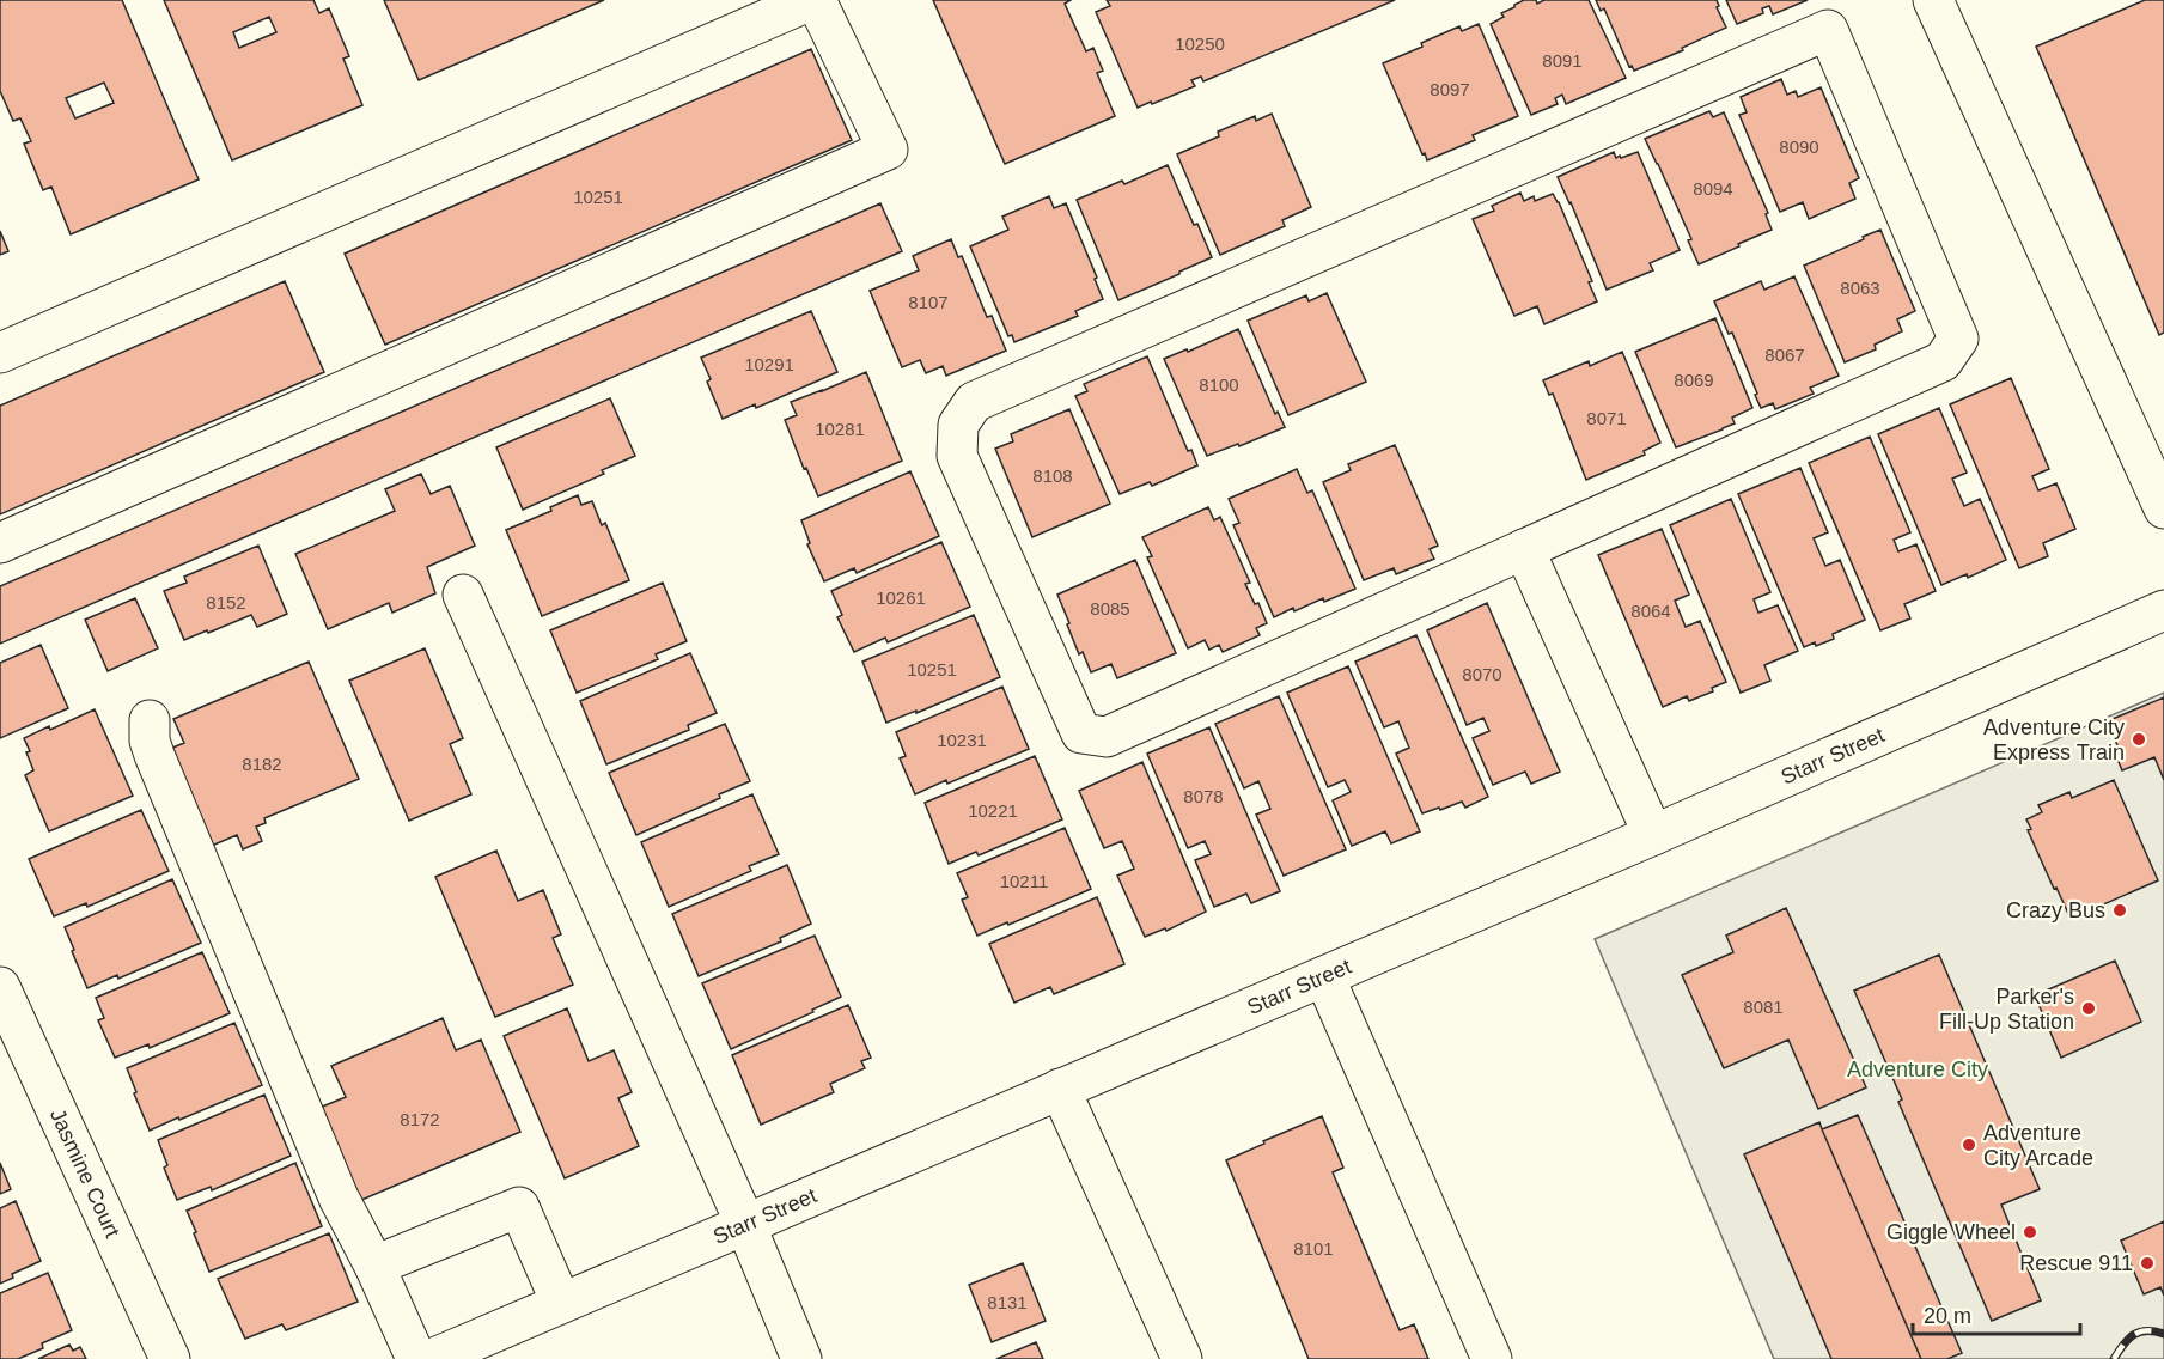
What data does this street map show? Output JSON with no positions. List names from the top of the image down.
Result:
{
  "streets": {
    "street": ["Starr Street", "Jasmine Court"]
  },
  "parks": ["Adventure City"],
  "places": [
    "Adventure City Express Train",
    "Crazy Bus",
    "Parker's Fill-Up Station",
    "Adventure City Arcade",
    "Giggle Wheel",
    "Rescue 911"
  ],
  "house_numbers": [
    "10250",
    "8091",
    "8097",
    "8090",
    "8094",
    "10251",
    "8063",
    "8107",
    "8067",
    "10291",
    "8069",
    "8100",
    "8071",
    "10281",
    "8108",
    "10261",
    "8152",
    "8085",
    "8064",
    "10251",
    "8070",
    "10231",
    "8182",
    "8078",
    "10221",
    "10211",
    "8081",
    "8172",
    "8101",
    "8131"
  ],
  "scale_bar": "20 m"
}
